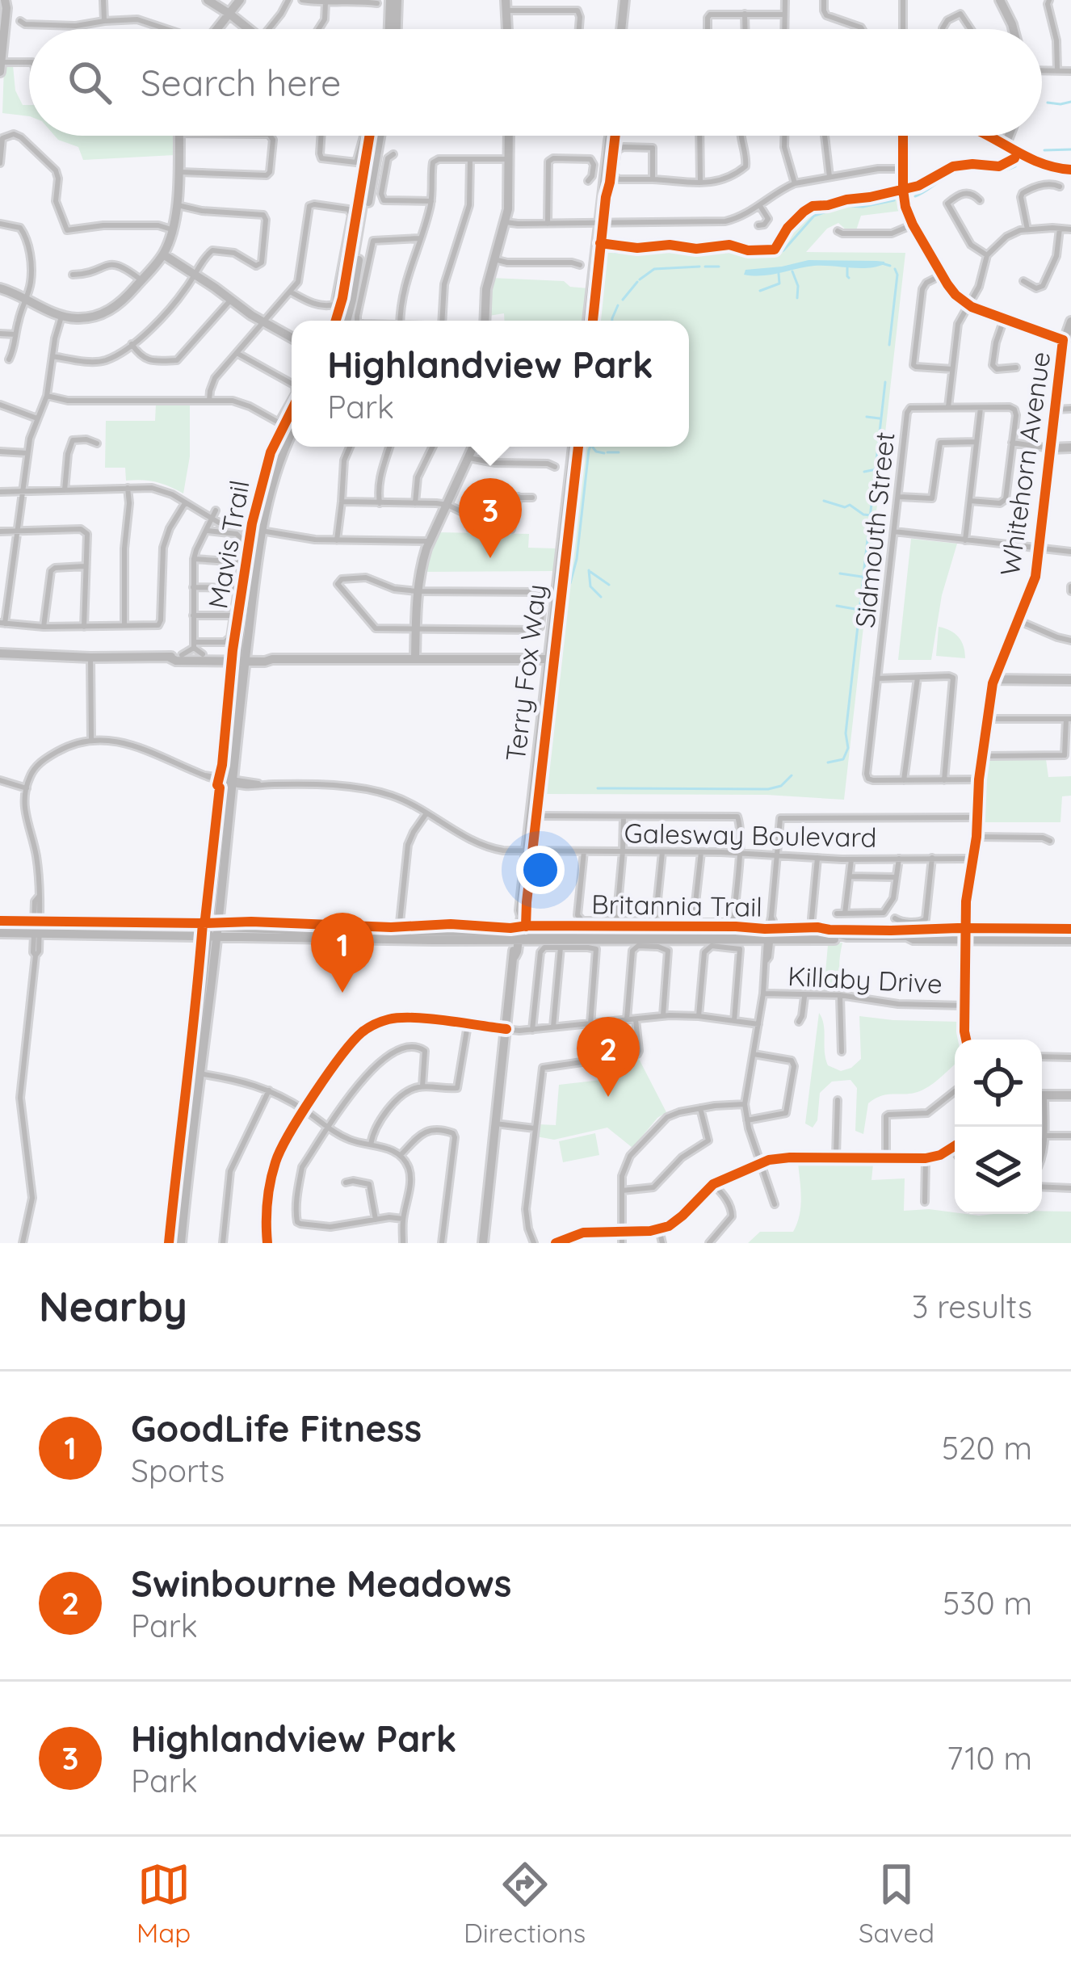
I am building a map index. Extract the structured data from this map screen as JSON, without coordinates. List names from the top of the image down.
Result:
{
  "streets": {
    "street": [
      "Whitehorn Avenue",
      "Sidmouth Street",
      "Terry Fox Way",
      "Galesway Boulevard",
      "Killaby Drive"
    ],
    "cycle path": ["Mavis Trail", "Britannia Trail"]
  },
  "crossings": [
    ["Whitehorn Avenue", "Sidmouth Street"],
    ["Whitehorn Avenue", "Galesway Boulevard"],
    ["Whitehorn Avenue", "Killaby Drive"],
    ["Terry Fox Way", "Galesway Boulevard"]
  ],
  "page": {
    "search": "Search here",
    "popup": ["Highlandview Park", "Park"],
    "pins": ["3", "1", "2"],
    "heading": ["Nearby", "3 results"],
    "list": [
      {
        "mark": "1",
        "name": "GoodLife Fitness",
        "note": "Sports",
        "value": "520 m"
      },
      {
        "mark": "2",
        "name": "Swinbourne Meadows",
        "note": "Park",
        "value": "530 m"
      },
      {
        "mark": "3",
        "name": "Highlandview Park",
        "note": "Park",
        "value": "710 m"
      }
    ],
    "nav": ["Map", "Directions", "Saved"]
  }
}
